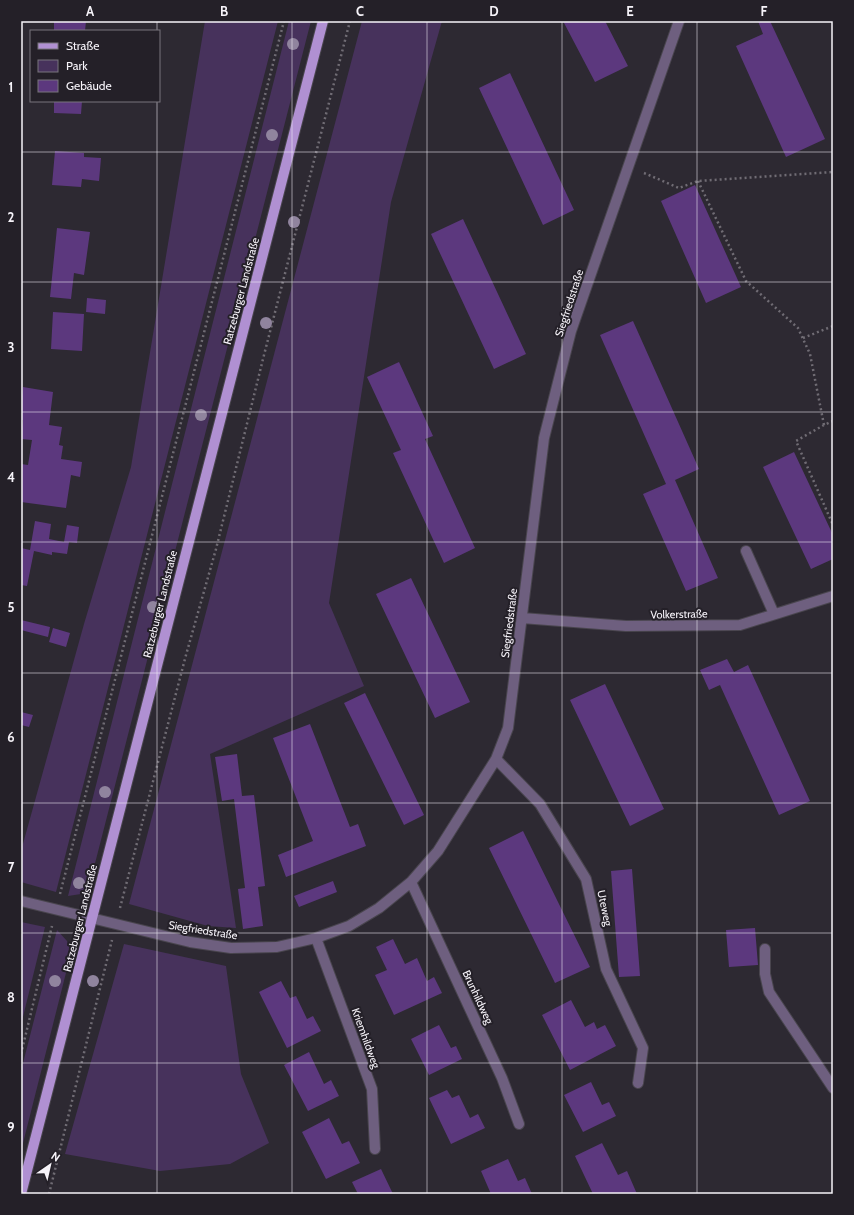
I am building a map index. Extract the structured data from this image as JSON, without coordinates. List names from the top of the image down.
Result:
{
  "streets": {
    "main road": ["Ratzeburger Landstraße"],
    "street": [
      "Siegfriedstraße",
      "Volkerstraße",
      "Uteweg",
      "Brunhildweg",
      "Kriemhildweg"
    ]
  },
  "crossings": [
    ["Ratzeburger Landstraße", "Siegfriedstraße"],
    ["Siegfriedstraße", "Volkerstraße"],
    ["Siegfriedstraße", "Uteweg"],
    ["Siegfriedstraße", "Brunhildweg"],
    ["Siegfriedstraße", "Kriemhildweg"]
  ],
  "legend": ["Straße", "Park", "Gebäude"],
  "north": "top right",
  "grid": {
    "columns": [
      "A",
      "B",
      "C",
      "D",
      "E",
      "F"
    ],
    "rows": [
      "1",
      "2",
      "3",
      "4",
      "5",
      "6",
      "7",
      "8",
      "9"
    ]
  }
}
